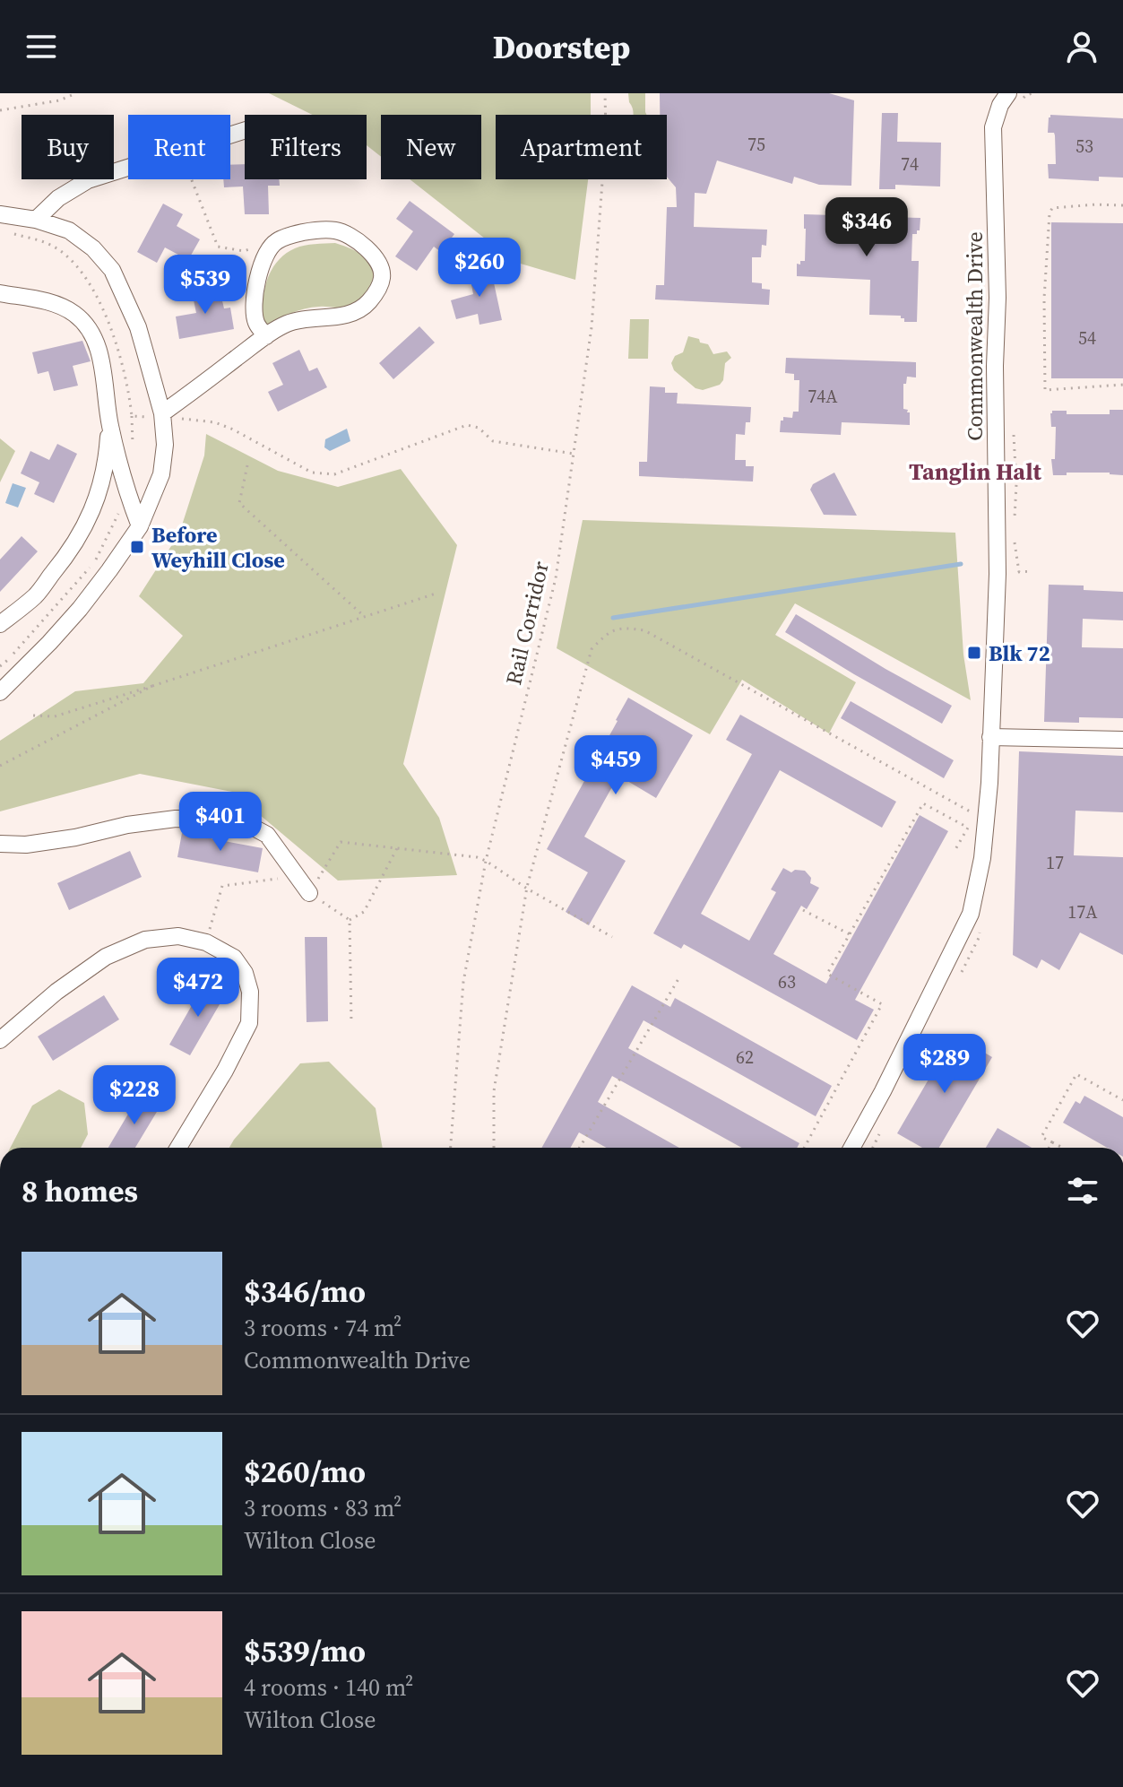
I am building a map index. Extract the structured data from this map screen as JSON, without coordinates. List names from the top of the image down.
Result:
{
  "streets": {
    "street": ["Commonwealth Drive"],
    "path": ["Rail Corridor"]
  },
  "districts": ["Tanglin Halt"],
  "places": {
    "transit": ["Before Weyhill Close", "Blk 72"]
  },
  "house_numbers": [
    "75",
    "53",
    "74",
    "54",
    "74A",
    "17",
    "17A",
    "63",
    "62"
  ],
  "page": {
    "header": "Doorstep",
    "chip": [
      "Buy",
      "Rent",
      "Filters",
      "New",
      "Apartment"
    ],
    "price": [
      "$346",
      "$260",
      "$539",
      "$459",
      "$401",
      "$472",
      "$289",
      "$228"
    ],
    "heading": "8 homes",
    "list": [
      {
        "name": "$346/mo",
        "note": "3 rooms · 74 m² · Commonwealth Drive"
      },
      {
        "name": "$260/mo",
        "note": "3 rooms · 83 m² · Wilton Close"
      },
      {
        "name": "$539/mo",
        "note": "4 rooms · 140 m² · Wilton Close"
      }
    ]
  }
}
